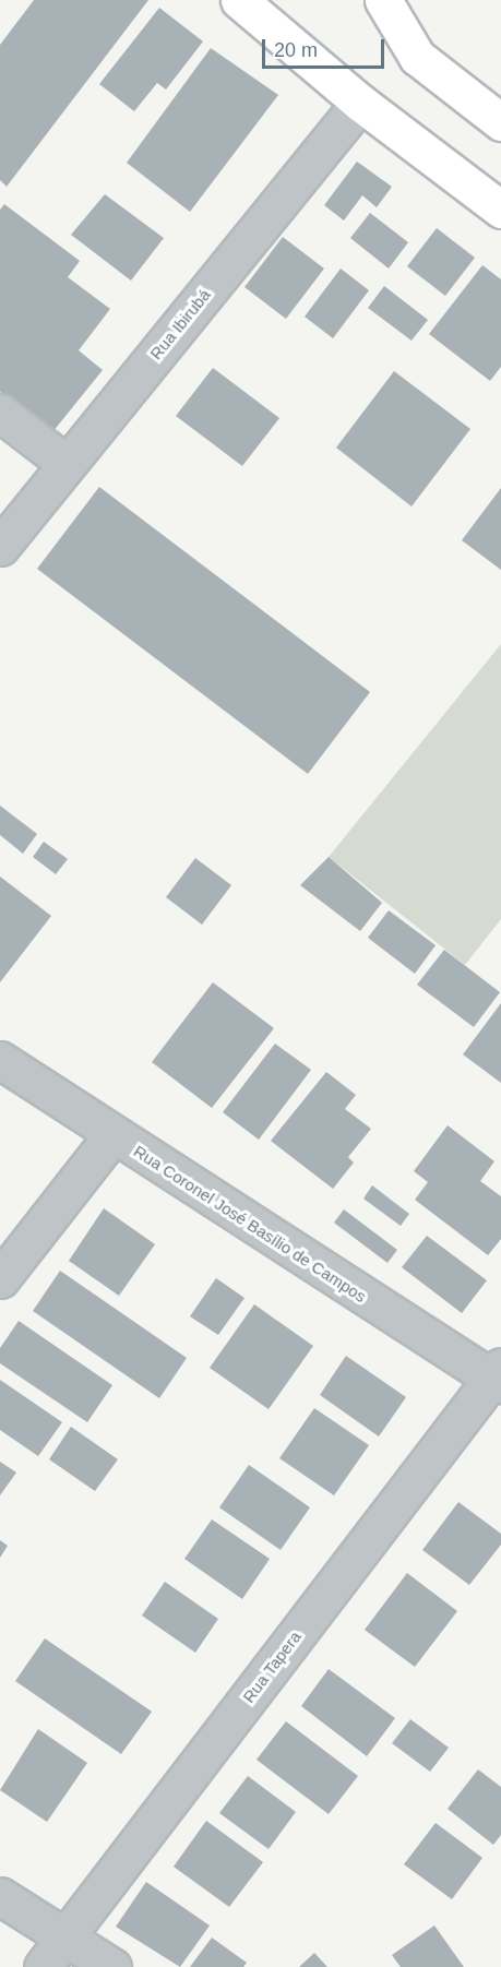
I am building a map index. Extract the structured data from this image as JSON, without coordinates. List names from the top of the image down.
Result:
{
  "streets": {
    "street": ["Rua Ibirubá", "Rua Coronel José Basílio de Campos", "Rua Tapera"]
  },
  "crossings": [
    ["Rua Coronel José Basílio de Campos", "Rua Tapera"]
  ],
  "scale_bar": "20 m"
}
